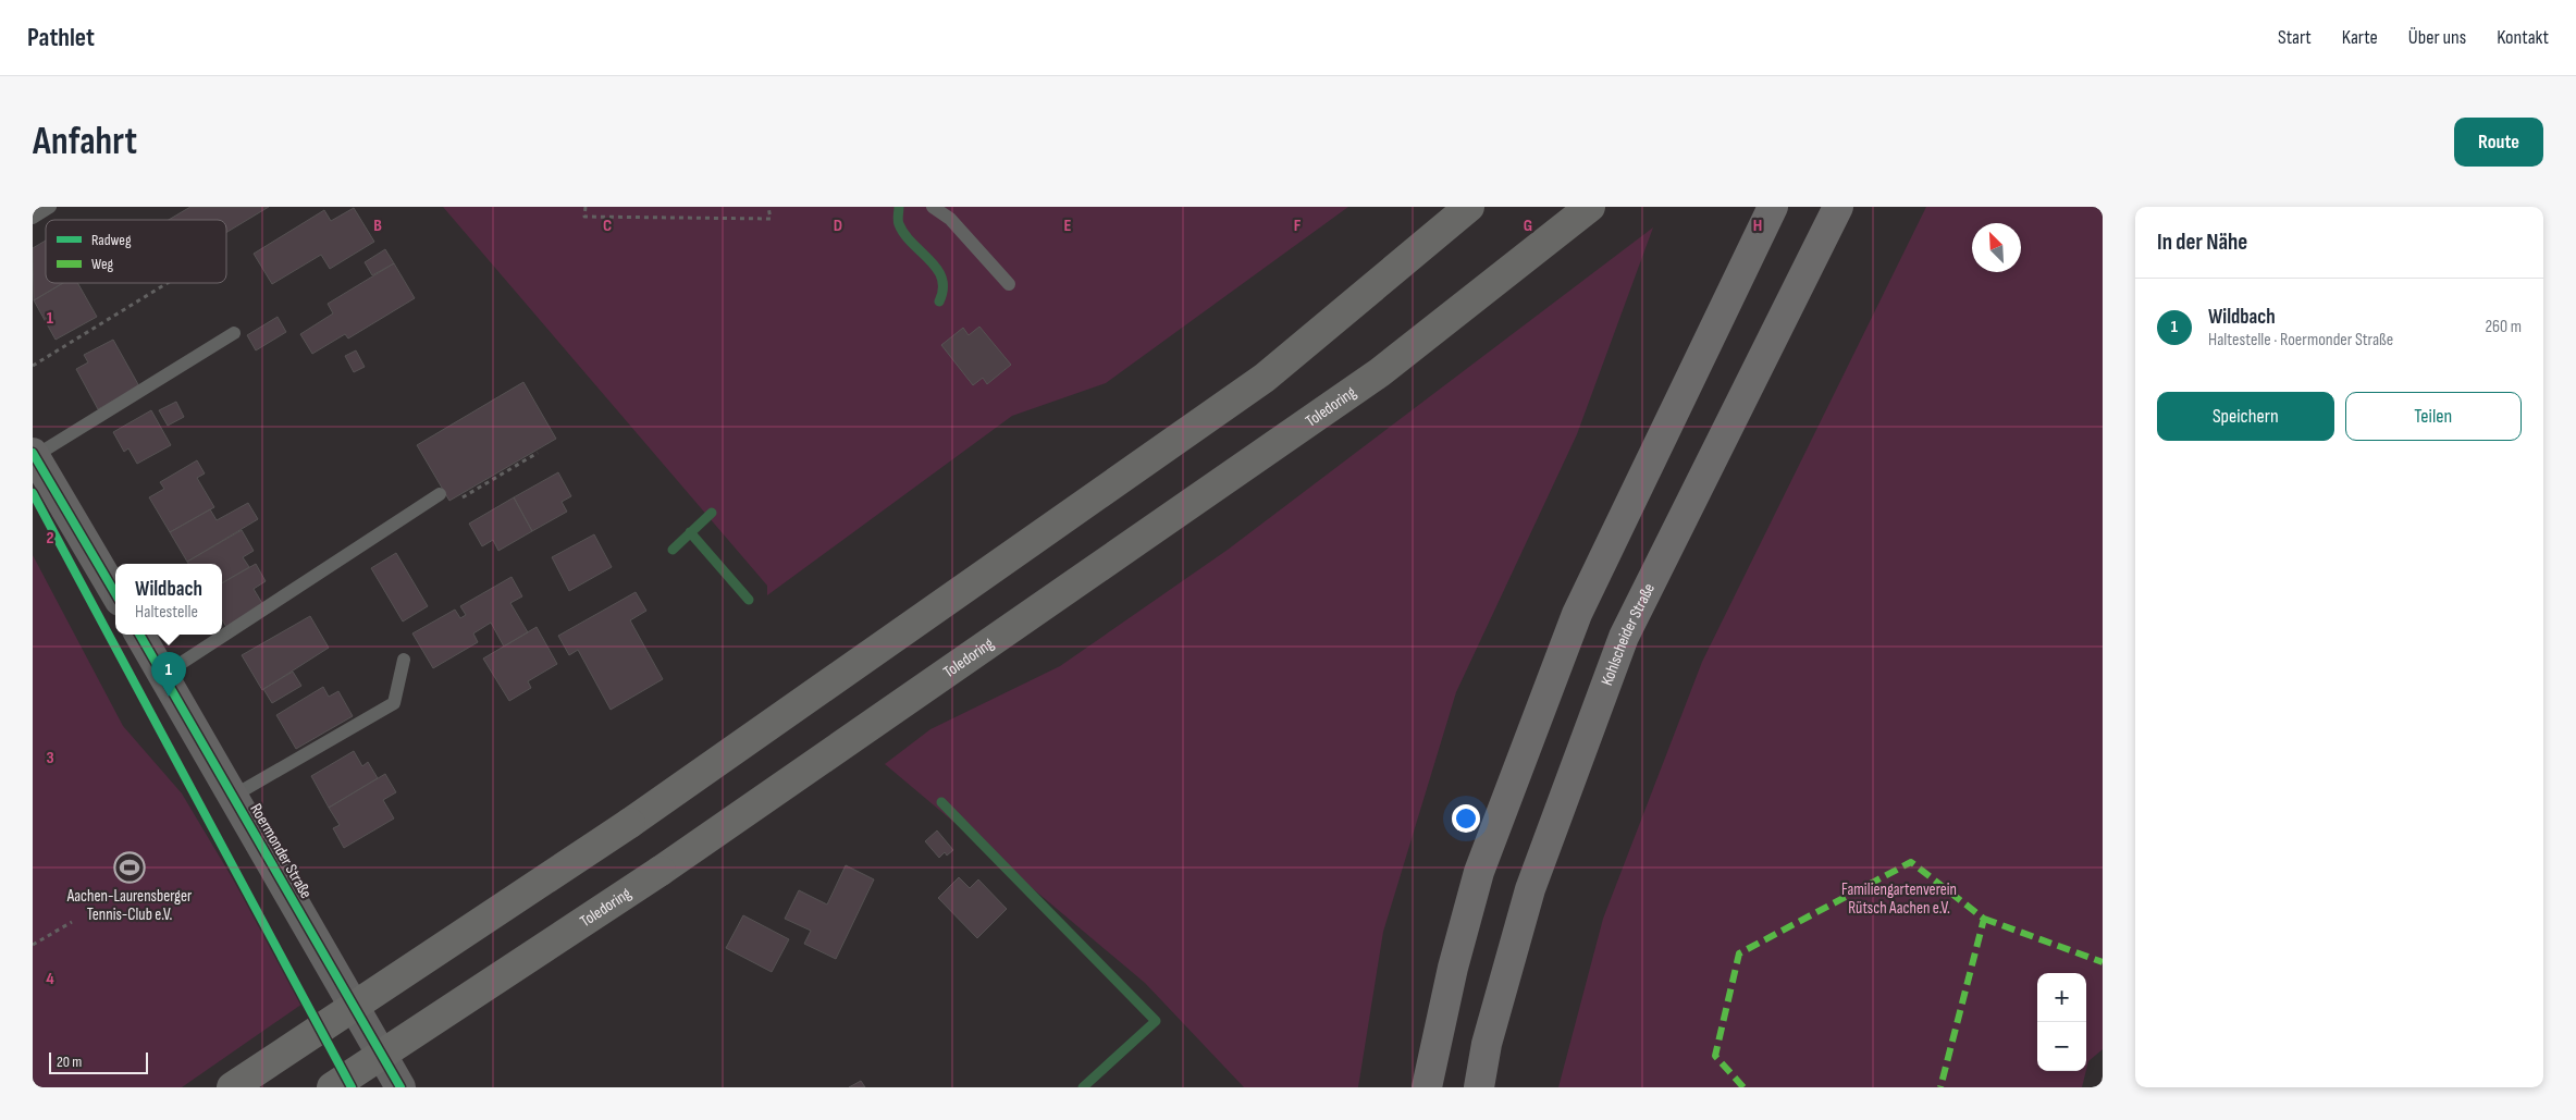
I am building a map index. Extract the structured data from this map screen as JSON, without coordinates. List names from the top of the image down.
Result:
{
  "streets": {
    "highway": ["Toledoring"],
    "main road": ["Kohlscheider Straße", "Roermonder Straße"]
  },
  "parks": ["Familiengartenverein Rütsch Aachen e.V."],
  "places": {
    "sports": ["Aachen-Laurensberger Tennis-Club e.V."]
  },
  "legend": ["Radweg", "Weg"],
  "scale_bar": "20 m",
  "north": "top left",
  "page": {
    "header": "Pathlet",
    "nav": [
      "Start",
      "Karte",
      "Über uns",
      "Kontakt"
    ],
    "buttons": [
      "Route",
      ["Speichern", "Teilen"]
    ],
    "title": "Anfahrt",
    "heading": "In der Nähe",
    "list": [
      {
        "mark": "1",
        "name": "Wildbach",
        "note": "Haltestelle · Roermonder Straße",
        "value": "260 m"
      }
    ],
    "popup": ["Wildbach", "Haltestelle"],
    "pins": "1",
    "map_buttons": ["+", "−"],
    "scale": "20 m"
  },
  "grid": {
    "columns": [
      "B",
      "C",
      "D",
      "E",
      "F",
      "G",
      "H"
    ],
    "rows": [
      "1",
      "2",
      "3",
      "4"
    ]
  }
}
